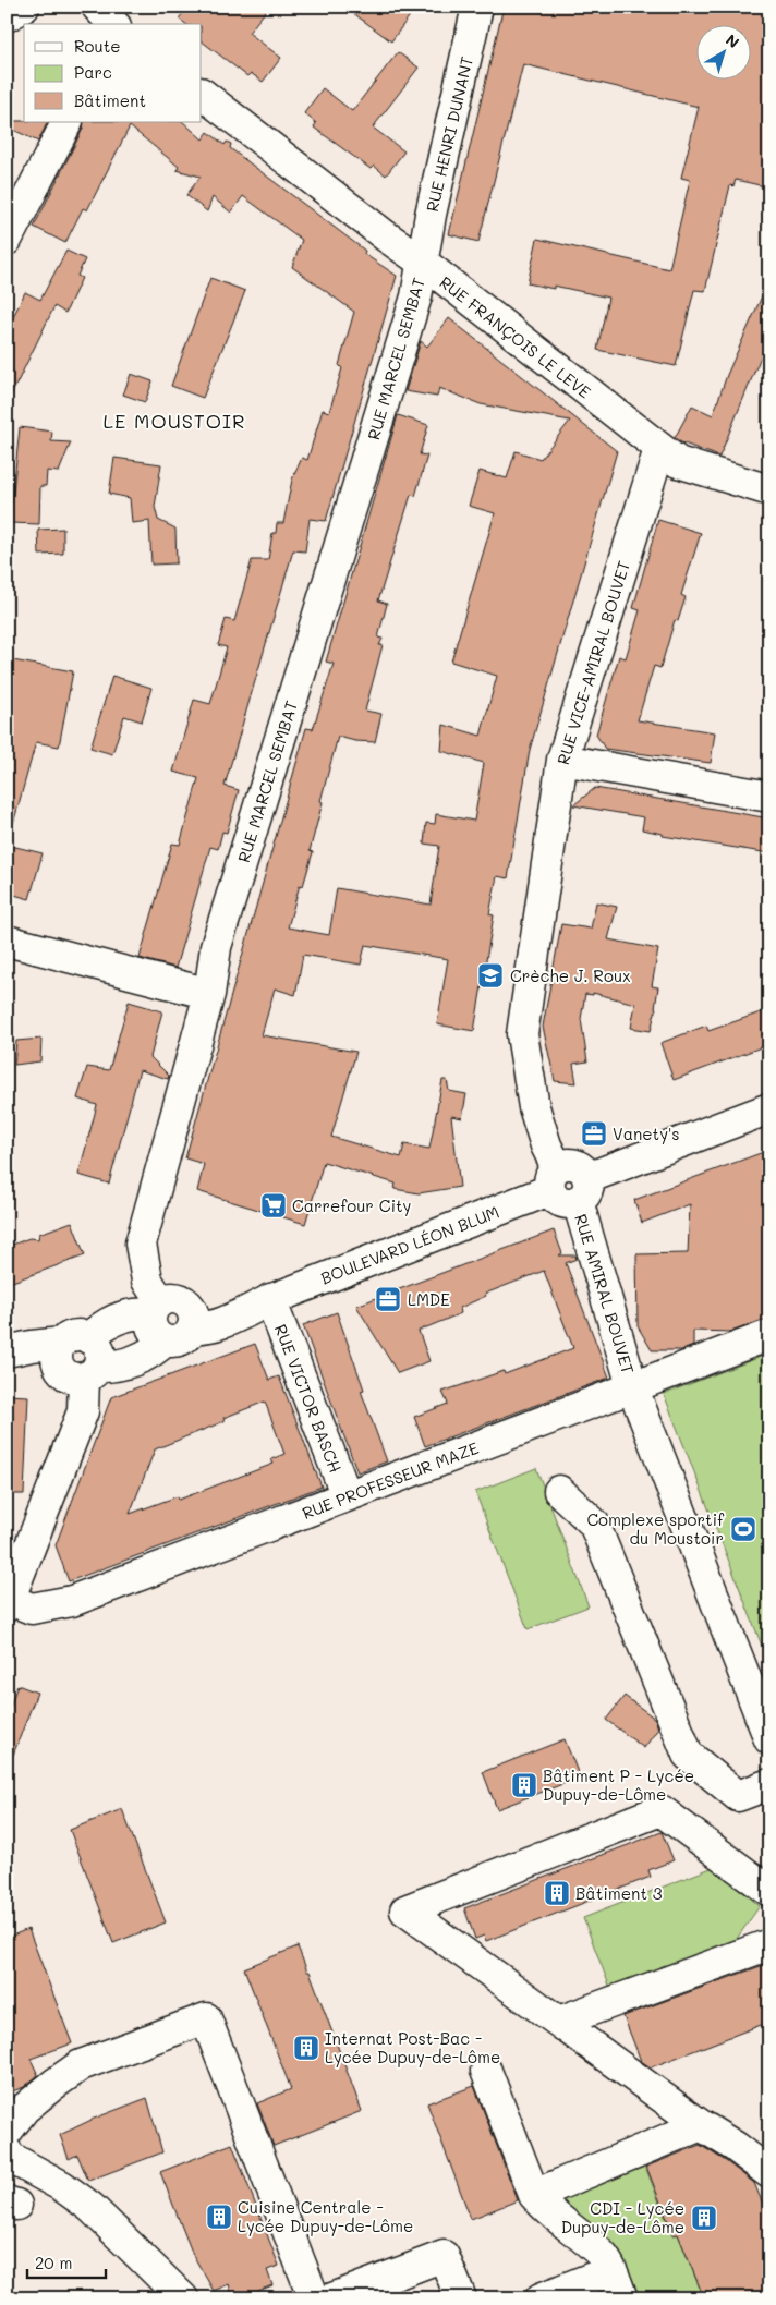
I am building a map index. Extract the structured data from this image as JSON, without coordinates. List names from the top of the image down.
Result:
{
  "streets": {
    "street": [
      "RUE HENRI DUNANT",
      "RUE FRANÇOIS LE LEVE",
      "RUE MARCEL SEMBAT",
      "RUE VICE-AMIRAL BOUVET",
      "BOULEVARD LÉON BLUM",
      "RUE AMIRAL BOUVET",
      "RUE VICTOR BASCH",
      "RUE PROFESSEUR MAZE"
    ]
  },
  "crossings": [
    ["RUE HENRI DUNANT", "RUE FRANÇOIS LE LEVE"],
    ["RUE HENRI DUNANT", "RUE MARCEL SEMBAT"],
    ["RUE FRANÇOIS LE LEVE", "RUE MARCEL SEMBAT"],
    ["RUE FRANÇOIS LE LEVE", "RUE VICE-AMIRAL BOUVET"],
    ["RUE MARCEL SEMBAT", "BOULEVARD LÉON BLUM"],
    ["RUE VICE-AMIRAL BOUVET", "BOULEVARD LÉON BLUM"],
    ["BOULEVARD LÉON BLUM", "RUE VICTOR BASCH"],
    ["RUE AMIRAL BOUVET", "RUE PROFESSEUR MAZE"],
    ["RUE VICTOR BASCH", "RUE PROFESSEUR MAZE"]
  ],
  "districts": ["LE MOUSTOIR"],
  "places": {
    "school or university": ["Crèche J. Roux"],
    "office": ["Vanety's", "LMDE"],
    "supermarket": ["Carrefour City"],
    "sports": ["Complexe sportif du Moustoir"],
    "building": [
      "Bâtiment P - Lycée Dupuy-de-Lôme",
      "Bâtiment 3",
      "Internat Post-Bac - Lycée Dupuy-de-Lôme",
      "Cuisine Centrale - Lycée Dupuy-de-Lôme",
      "CDI - Lycée Dupuy-de-Lôme"
    ]
  },
  "legend": ["Route", "Parc", "Bâtiment"],
  "scale_bar": "20 m",
  "north": "top right"
}
